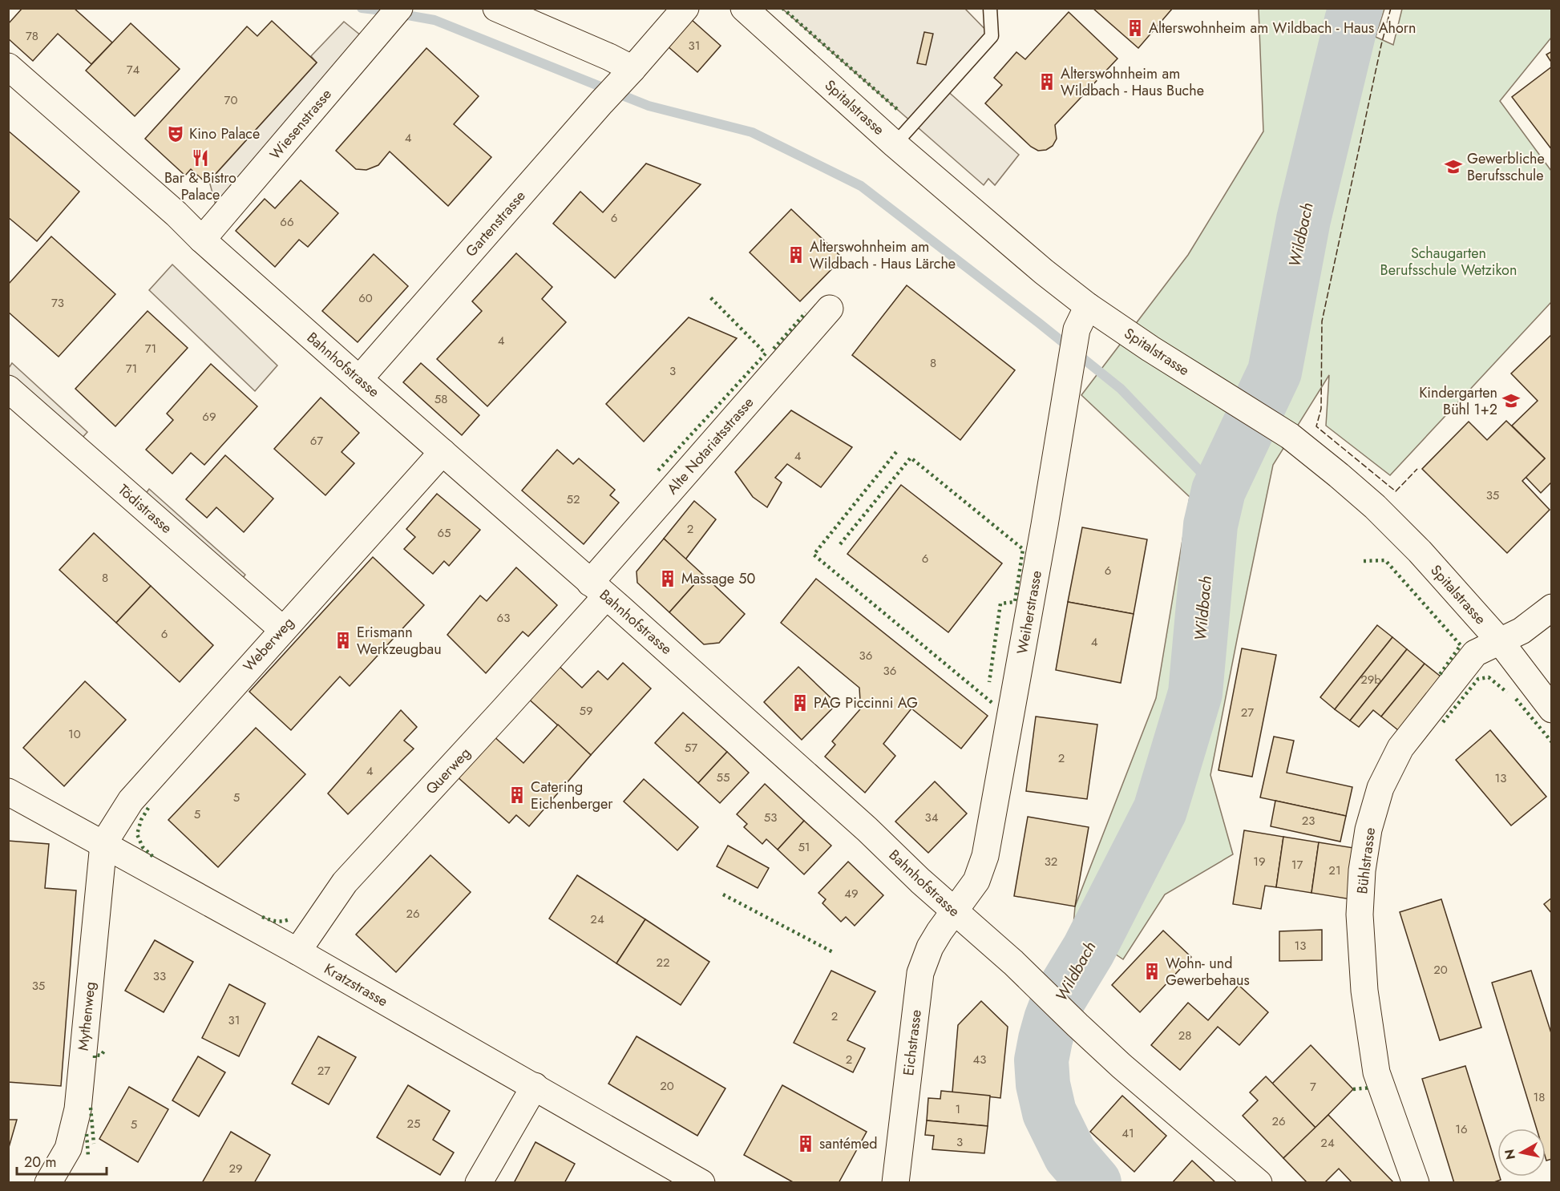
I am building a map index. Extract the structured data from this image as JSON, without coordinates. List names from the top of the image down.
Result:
{
  "streets": {
    "street": [
      "Spitalstrasse",
      "Wiesenstrasse",
      "Gartenstrasse",
      "Bahnhofstrasse",
      "Alte Notariatsstrasse",
      "Tödistrasse",
      "Weiherstrasse",
      "Weberweg",
      "Querweg",
      "Bühlstrasse",
      "Kratzstrasse",
      "Mythenweg",
      "Eichstrasse"
    ]
  },
  "crossings": [
    ["Spitalstrasse", "Weiherstrasse"],
    ["Spitalstrasse", "Bühlstrasse"],
    ["Wiesenstrasse", "Bahnhofstrasse"],
    ["Gartenstrasse", "Bahnhofstrasse"],
    ["Bahnhofstrasse", "Alte Notariatsstrasse"],
    ["Bahnhofstrasse", "Weiherstrasse"],
    ["Bahnhofstrasse", "Weberweg"],
    ["Bahnhofstrasse", "Querweg"],
    ["Bahnhofstrasse", "Eichstrasse"],
    ["Alte Notariatsstrasse", "Querweg"],
    ["Tödistrasse", "Weberweg"],
    ["Weiherstrasse", "Eichstrasse"],
    ["Weberweg", "Kratzstrasse"],
    ["Weberweg", "Mythenweg"],
    ["Querweg", "Kratzstrasse"],
    ["Kratzstrasse", "Mythenweg"]
  ],
  "water": ["Wildbach"],
  "parks": ["Schaugarten Berufsschule Wetzikon"],
  "places": {
    "building": [
      "Alterswohnheim am Wildbach - Haus Ahorn",
      "Alterswohnheim am Wildbach - Haus Buche",
      "Alterswohnheim am Wildbach - Haus Lärche",
      "Massage 50",
      "Erismann Werkzeugbau",
      "PAG Piccinni AG",
      "Catering Eichenberger",
      "Wohn- und Gewerbehaus",
      "santémed"
    ],
    "theatre": ["Kino Palace"],
    "restaurant": ["Bar & Bistro Palace"],
    "school or university": ["Gewerbliche Berufsschule", "Kindergarten Bühl 1+2"]
  },
  "house_numbers": [
    "78",
    "31",
    "74",
    "70",
    "4",
    "6",
    "66",
    "60",
    "73",
    "4",
    "71",
    "8",
    "71",
    "3",
    "58",
    "69",
    "67",
    "4",
    "35",
    "52",
    "2",
    "65",
    "6",
    "6",
    "8",
    "63",
    "6",
    "4",
    "36",
    "36",
    "29b",
    "59",
    "27",
    "10",
    "57",
    "2",
    "4",
    "55",
    "13",
    "5",
    "5",
    "53",
    "34",
    "23",
    "51",
    "32",
    "19",
    "17",
    "21",
    "49",
    "26",
    "24",
    "13",
    "22",
    "20",
    "33",
    "35",
    "2",
    "31",
    "28",
    "2",
    "43",
    "27",
    "20",
    "7",
    "18",
    "1",
    "26",
    "25",
    "5",
    "16",
    "41",
    "3",
    "24",
    "29"
  ],
  "scale_bar": "20 m",
  "north": "left"
}
